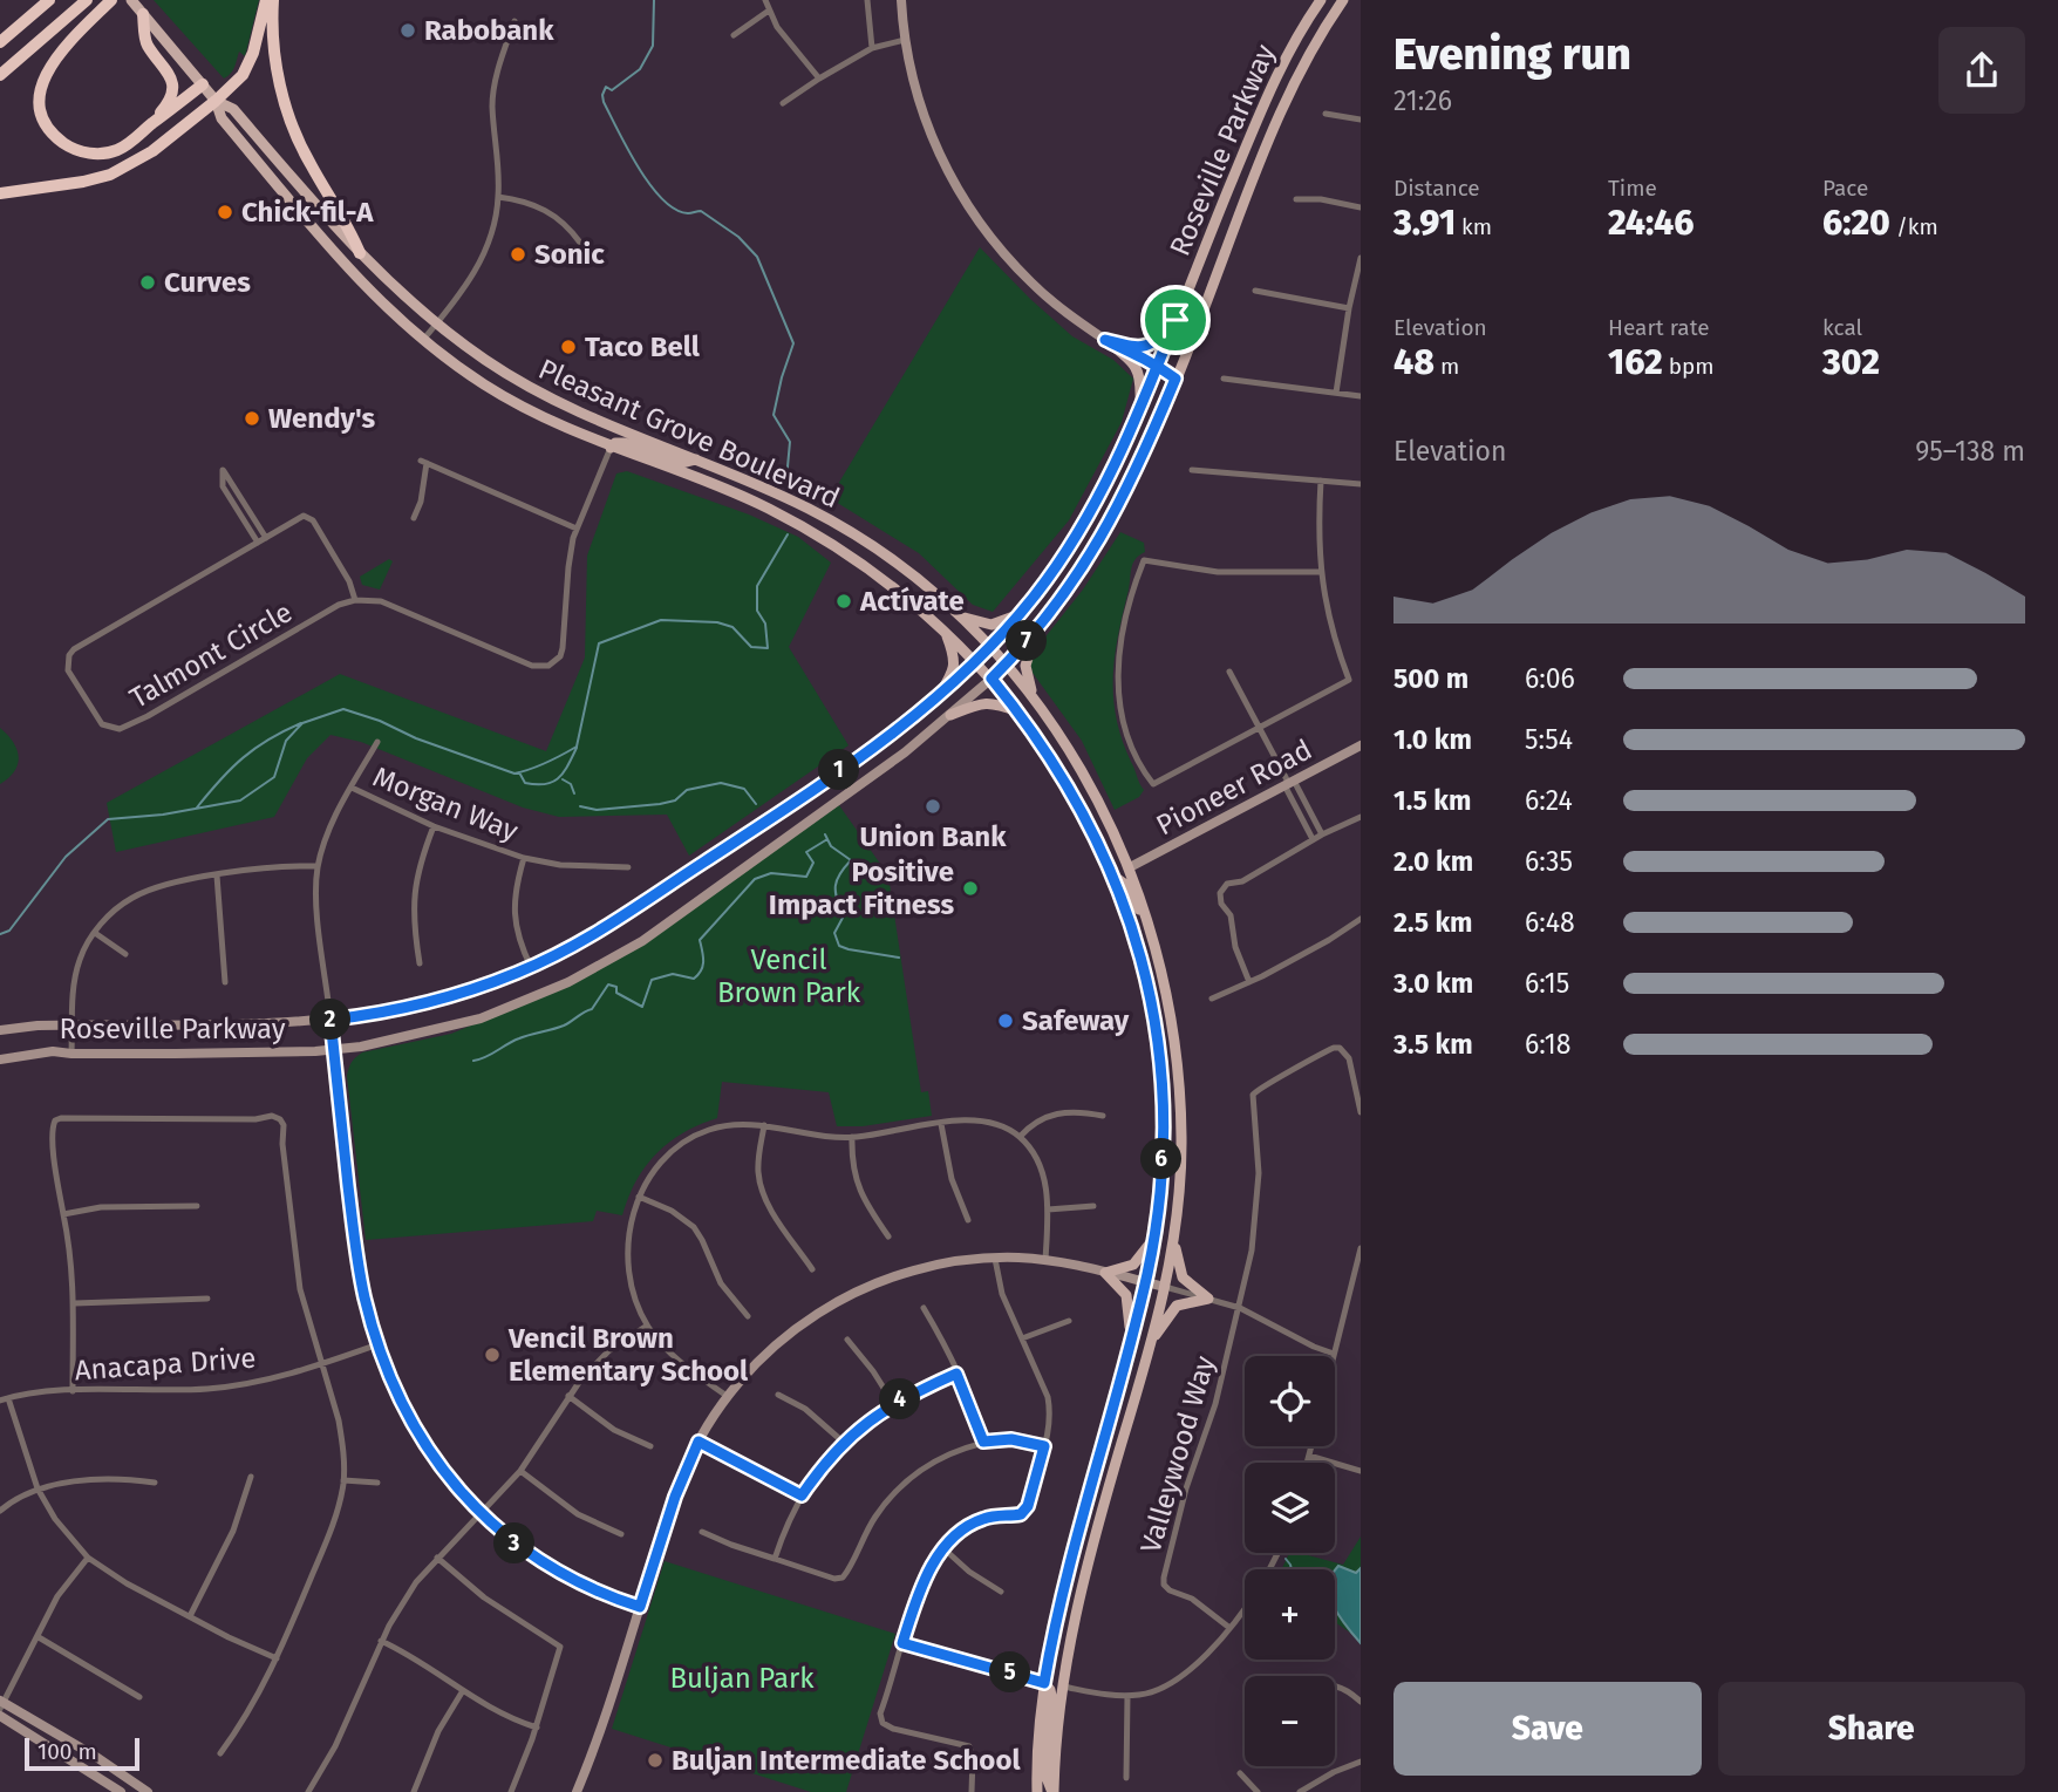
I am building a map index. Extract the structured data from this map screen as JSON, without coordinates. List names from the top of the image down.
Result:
{
  "streets": {
    "main road": ["Roseville Parkway", "Pleasant Grove Boulevard", "Pioneer Road"],
    "street": [
      "Talmont Circle",
      "Morgan Way",
      "Anacapa Drive",
      "Valleywood Way"
    ]
  },
  "crossings": [
    ["Roseville Parkway", "Pleasant Grove Boulevard"],
    ["Pleasant Grove Boulevard", "Pioneer Road"]
  ],
  "parks": ["Vencil Brown Park", "Buljan Park"],
  "places": [
    "Rabobank",
    "Chick-fil-A",
    "Sonic",
    "Curves",
    "Taco Bell",
    "Wendy's",
    "Actívate",
    "Union Bank",
    "Positive Impact Fitness",
    "Safeway",
    "Vencil Brown Elementary School",
    "Buljan Intermediate School"
  ],
  "scale_bar": "100 m",
  "page": {
    "heading": ["Evening run", "21:26"],
    "stats": [
      ["Distance", "3.91 km"],
      ["Time", "24:46"],
      ["Pace", "6:20 /km"],
      ["Elevation", "48 m"],
      ["Heart rate", "162 bpm"],
      ["kcal", "302"]
    ],
    "chart": ["Elevation", "95–138 m"],
    "pins": [
      "7",
      "1",
      "2",
      "6",
      "4",
      "3",
      "5"
    ],
    "list": [
      {
        "name": "500 m",
        "note": "6:06"
      },
      {
        "name": "1.0 km",
        "note": "5:54"
      },
      {
        "name": "1.5 km",
        "note": "6:24"
      },
      {
        "name": "2.0 km",
        "note": "6:35"
      },
      {
        "name": "2.5 km",
        "note": "6:48"
      },
      {
        "name": "3.0 km",
        "note": "6:15"
      },
      {
        "name": "3.5 km",
        "note": "6:18"
      }
    ],
    "map_buttons": ["+", "−"],
    "buttons": ["Save", "Share"],
    "scale": "100 m"
  }
}
